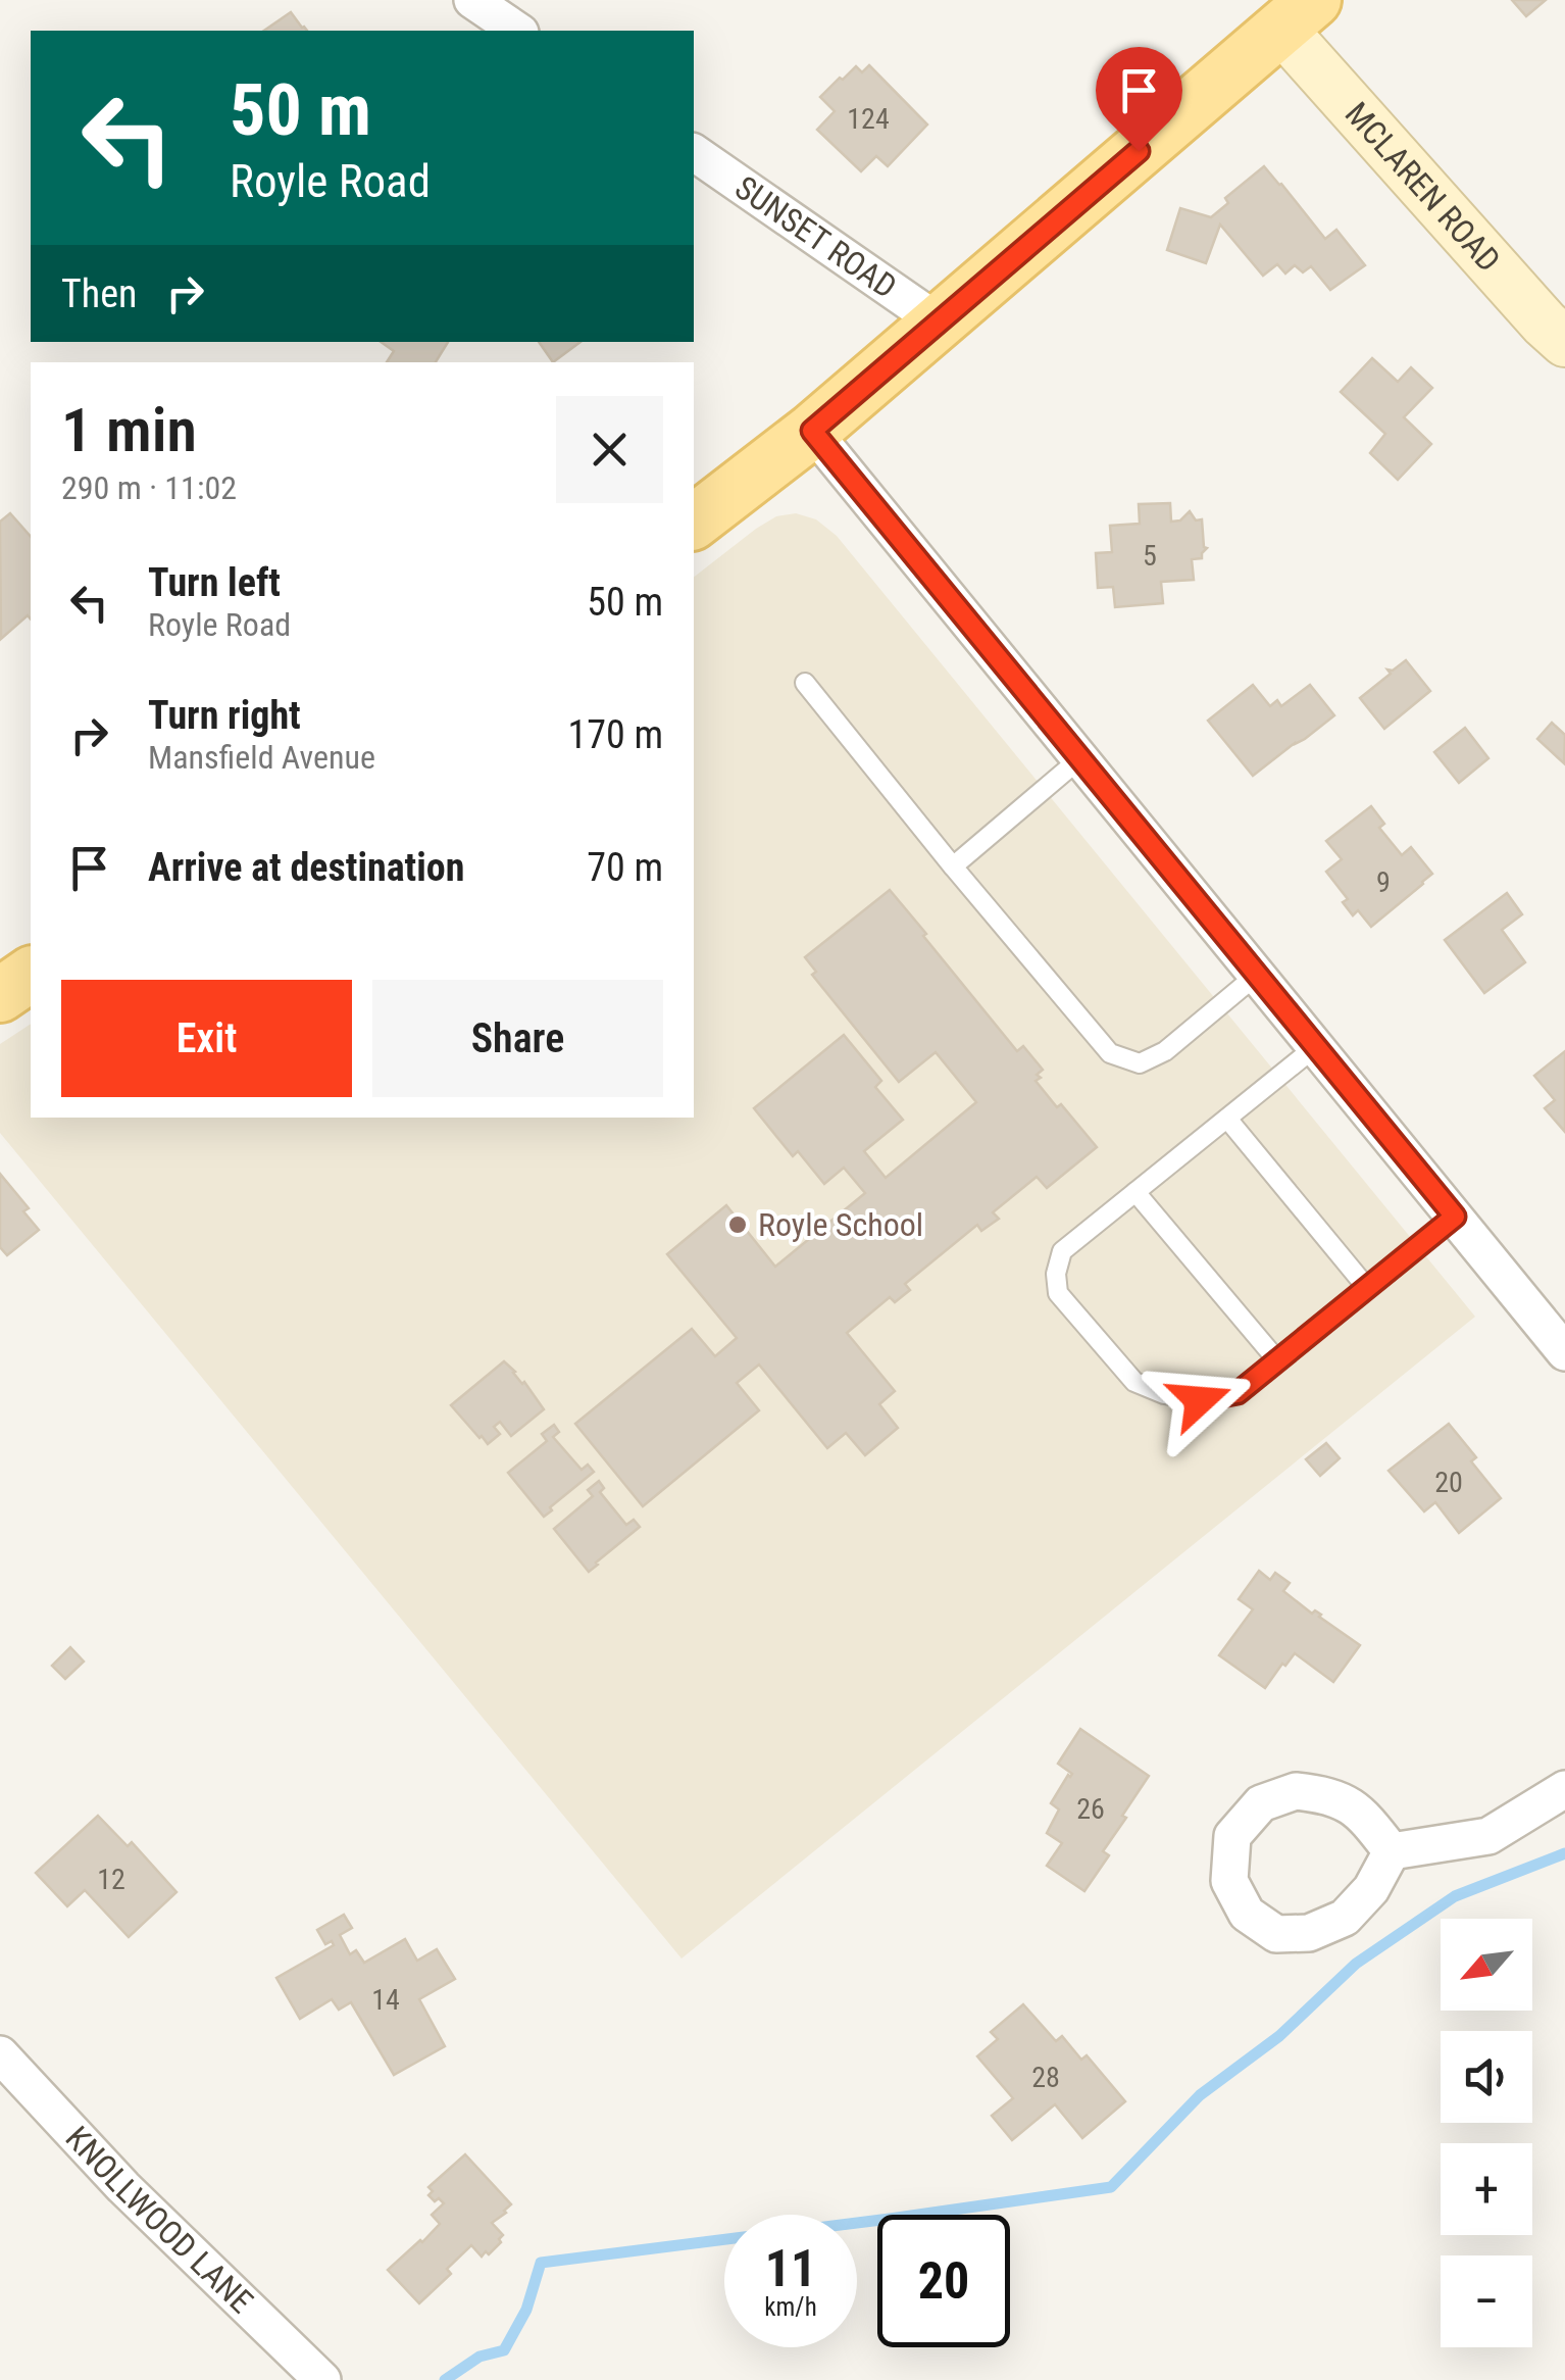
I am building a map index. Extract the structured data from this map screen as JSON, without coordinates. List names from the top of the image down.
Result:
{
  "streets": {
    "street": ["MCLAREN ROAD", "SUNSET ROAD", "KNOLLWOOD LANE"]
  },
  "places": ["Royle School"],
  "house_numbers": [
    "124",
    "5",
    "9",
    "20",
    "26",
    "12",
    "14",
    "28"
  ],
  "north": "bottom left",
  "page": {
    "turn": ["50 m", "Royle Road"],
    "then": "Then",
    "heading": ["1 min", "290 m · 11:02"],
    "list": [
      {
        "name": "Turn left",
        "note": "Royle Road",
        "value": "50 m"
      },
      {
        "name": "Turn right",
        "note": "Mansfield Avenue",
        "value": "170 m"
      },
      {
        "name": "Arrive at destination",
        "value": "70 m"
      }
    ],
    "buttons": ["Exit", "Share"],
    "map_buttons": ["+", "−"],
    "speed": "11 km/h",
    "limit": "20"
  }
}
